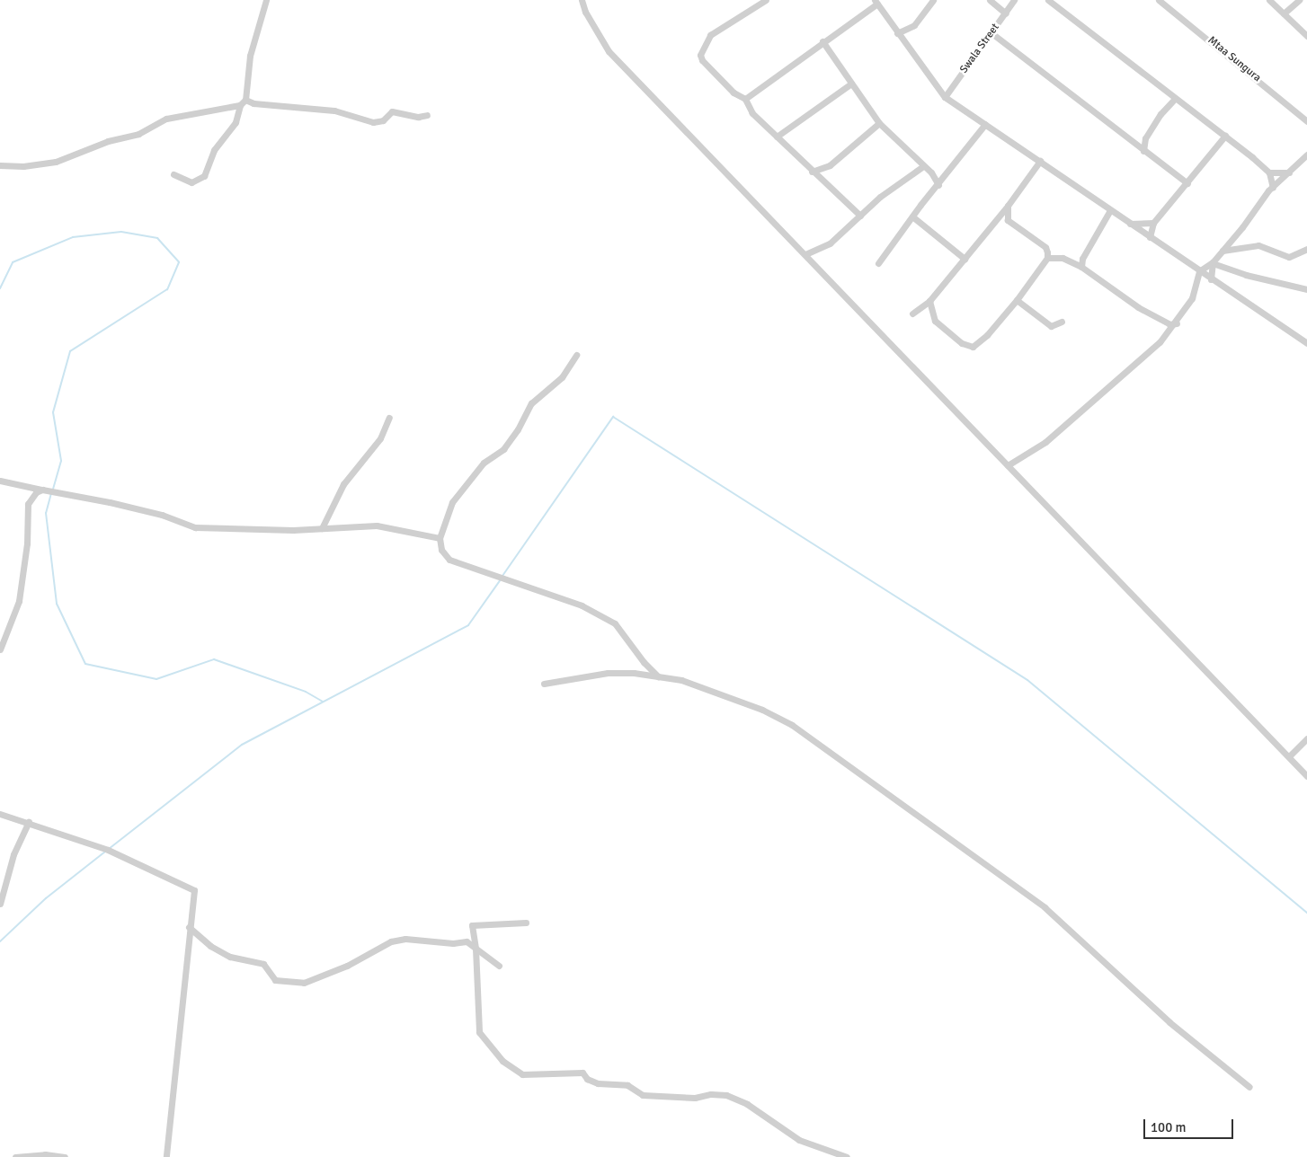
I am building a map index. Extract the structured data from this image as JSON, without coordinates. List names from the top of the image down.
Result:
{
  "streets": {
    "street": ["Swala Street", "Mtaa Sungura"]
  },
  "scale_bar": "100 m"
}
